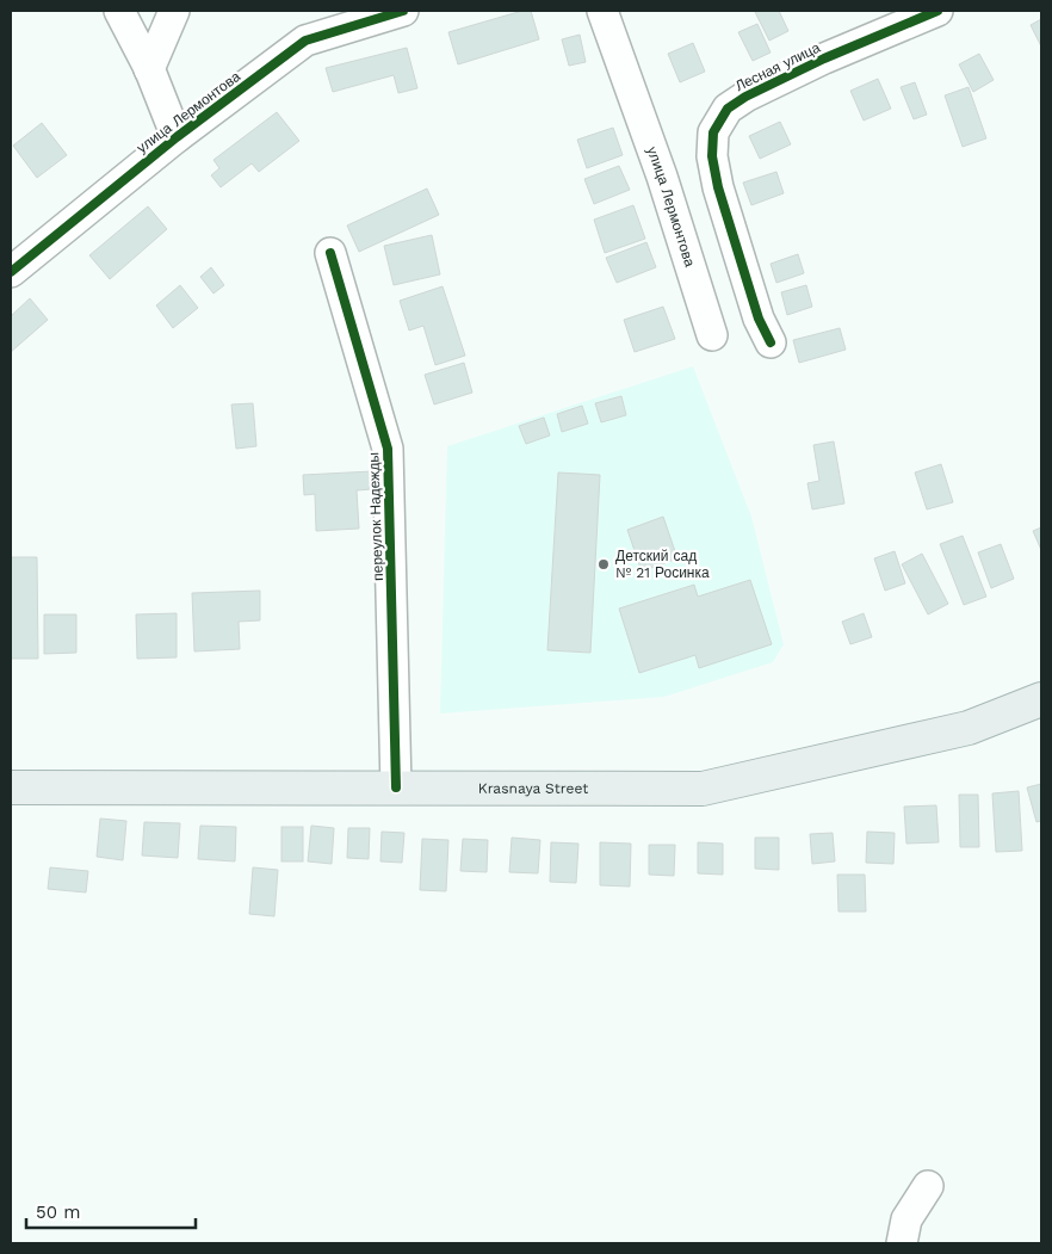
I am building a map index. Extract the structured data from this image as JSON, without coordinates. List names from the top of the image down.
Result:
{
  "streets": {
    "main road": ["Krasnaya Street"],
    "street": ["Лесная улица", "улица Лермонтова", "переулок Надежды"]
  },
  "crossings": [
    ["переулок Надежды", "Krasnaya Street"]
  ],
  "places": ["Детский сад № 21 Росинка"],
  "scale_bar": "50 m"
}
